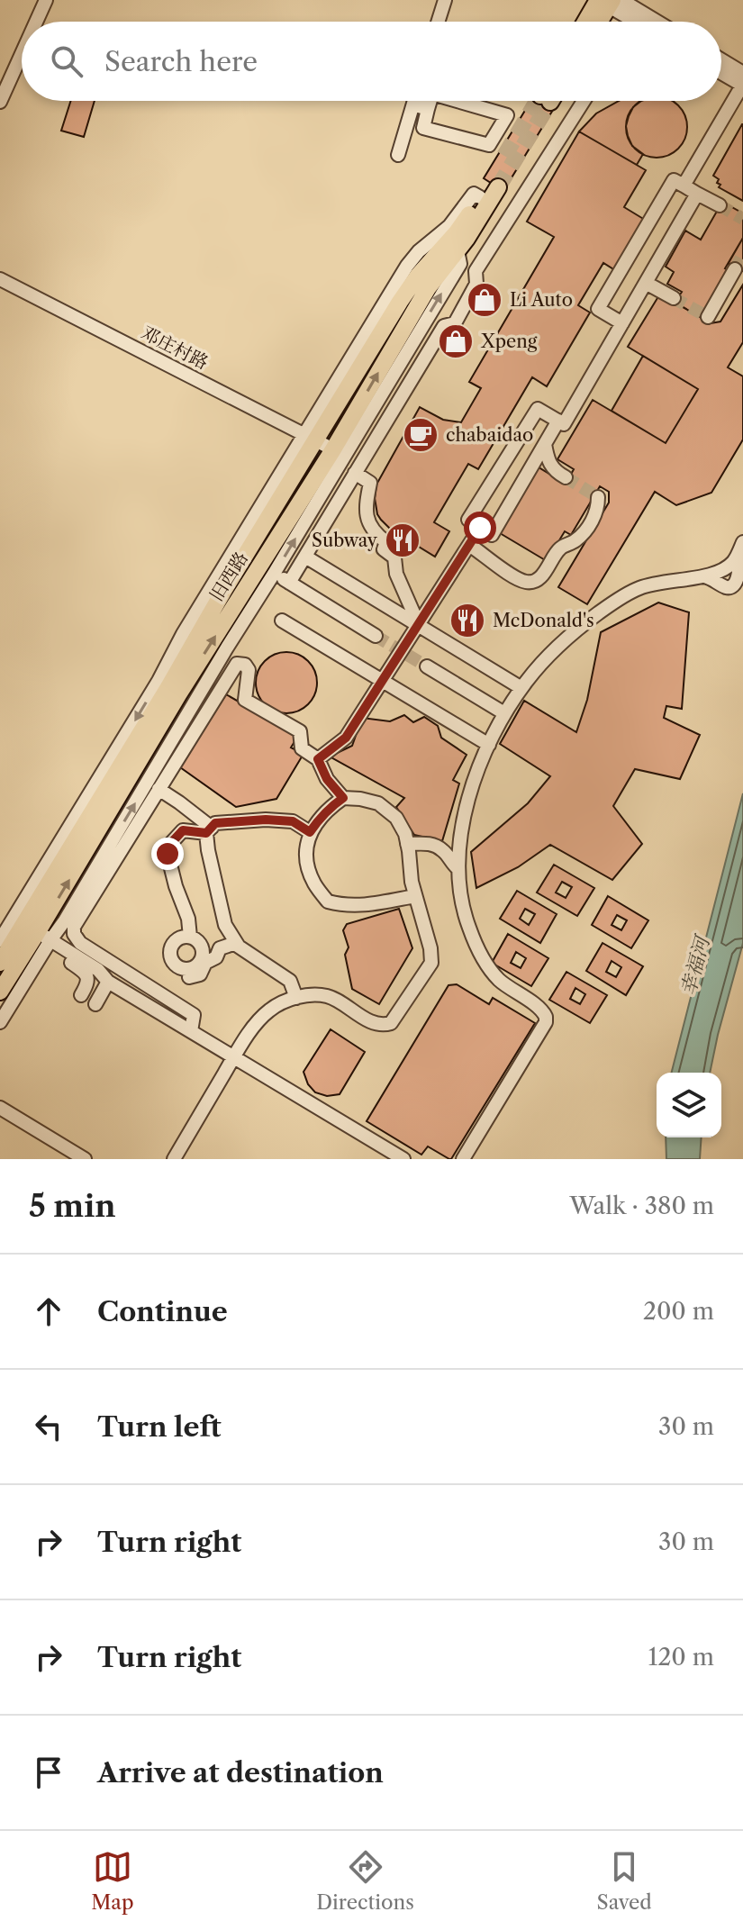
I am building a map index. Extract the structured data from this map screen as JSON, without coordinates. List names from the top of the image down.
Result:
{
  "streets": {
    "main road": ["旧西路"],
    "street": ["邓庄村路"]
  },
  "crossings": [
    ["邓庄村路", "旧西路"]
  ],
  "water": ["幸福河"],
  "places": {
    "shop": ["Li Auto", "Xpeng"],
    "cafe": ["chabaidao"],
    "restaurant": ["Subway", "McDonald's"]
  },
  "page": {
    "search": "Search here",
    "heading": ["5 min", "Walk · 380 m"],
    "list": [
      ["Continue", "200 m"],
      ["Turn left", "30 m"],
      ["Turn right", "30 m"],
      ["Turn right", "120 m"],
      "Arrive at destination"
    ],
    "nav": ["Map", "Directions", "Saved"]
  }
}
